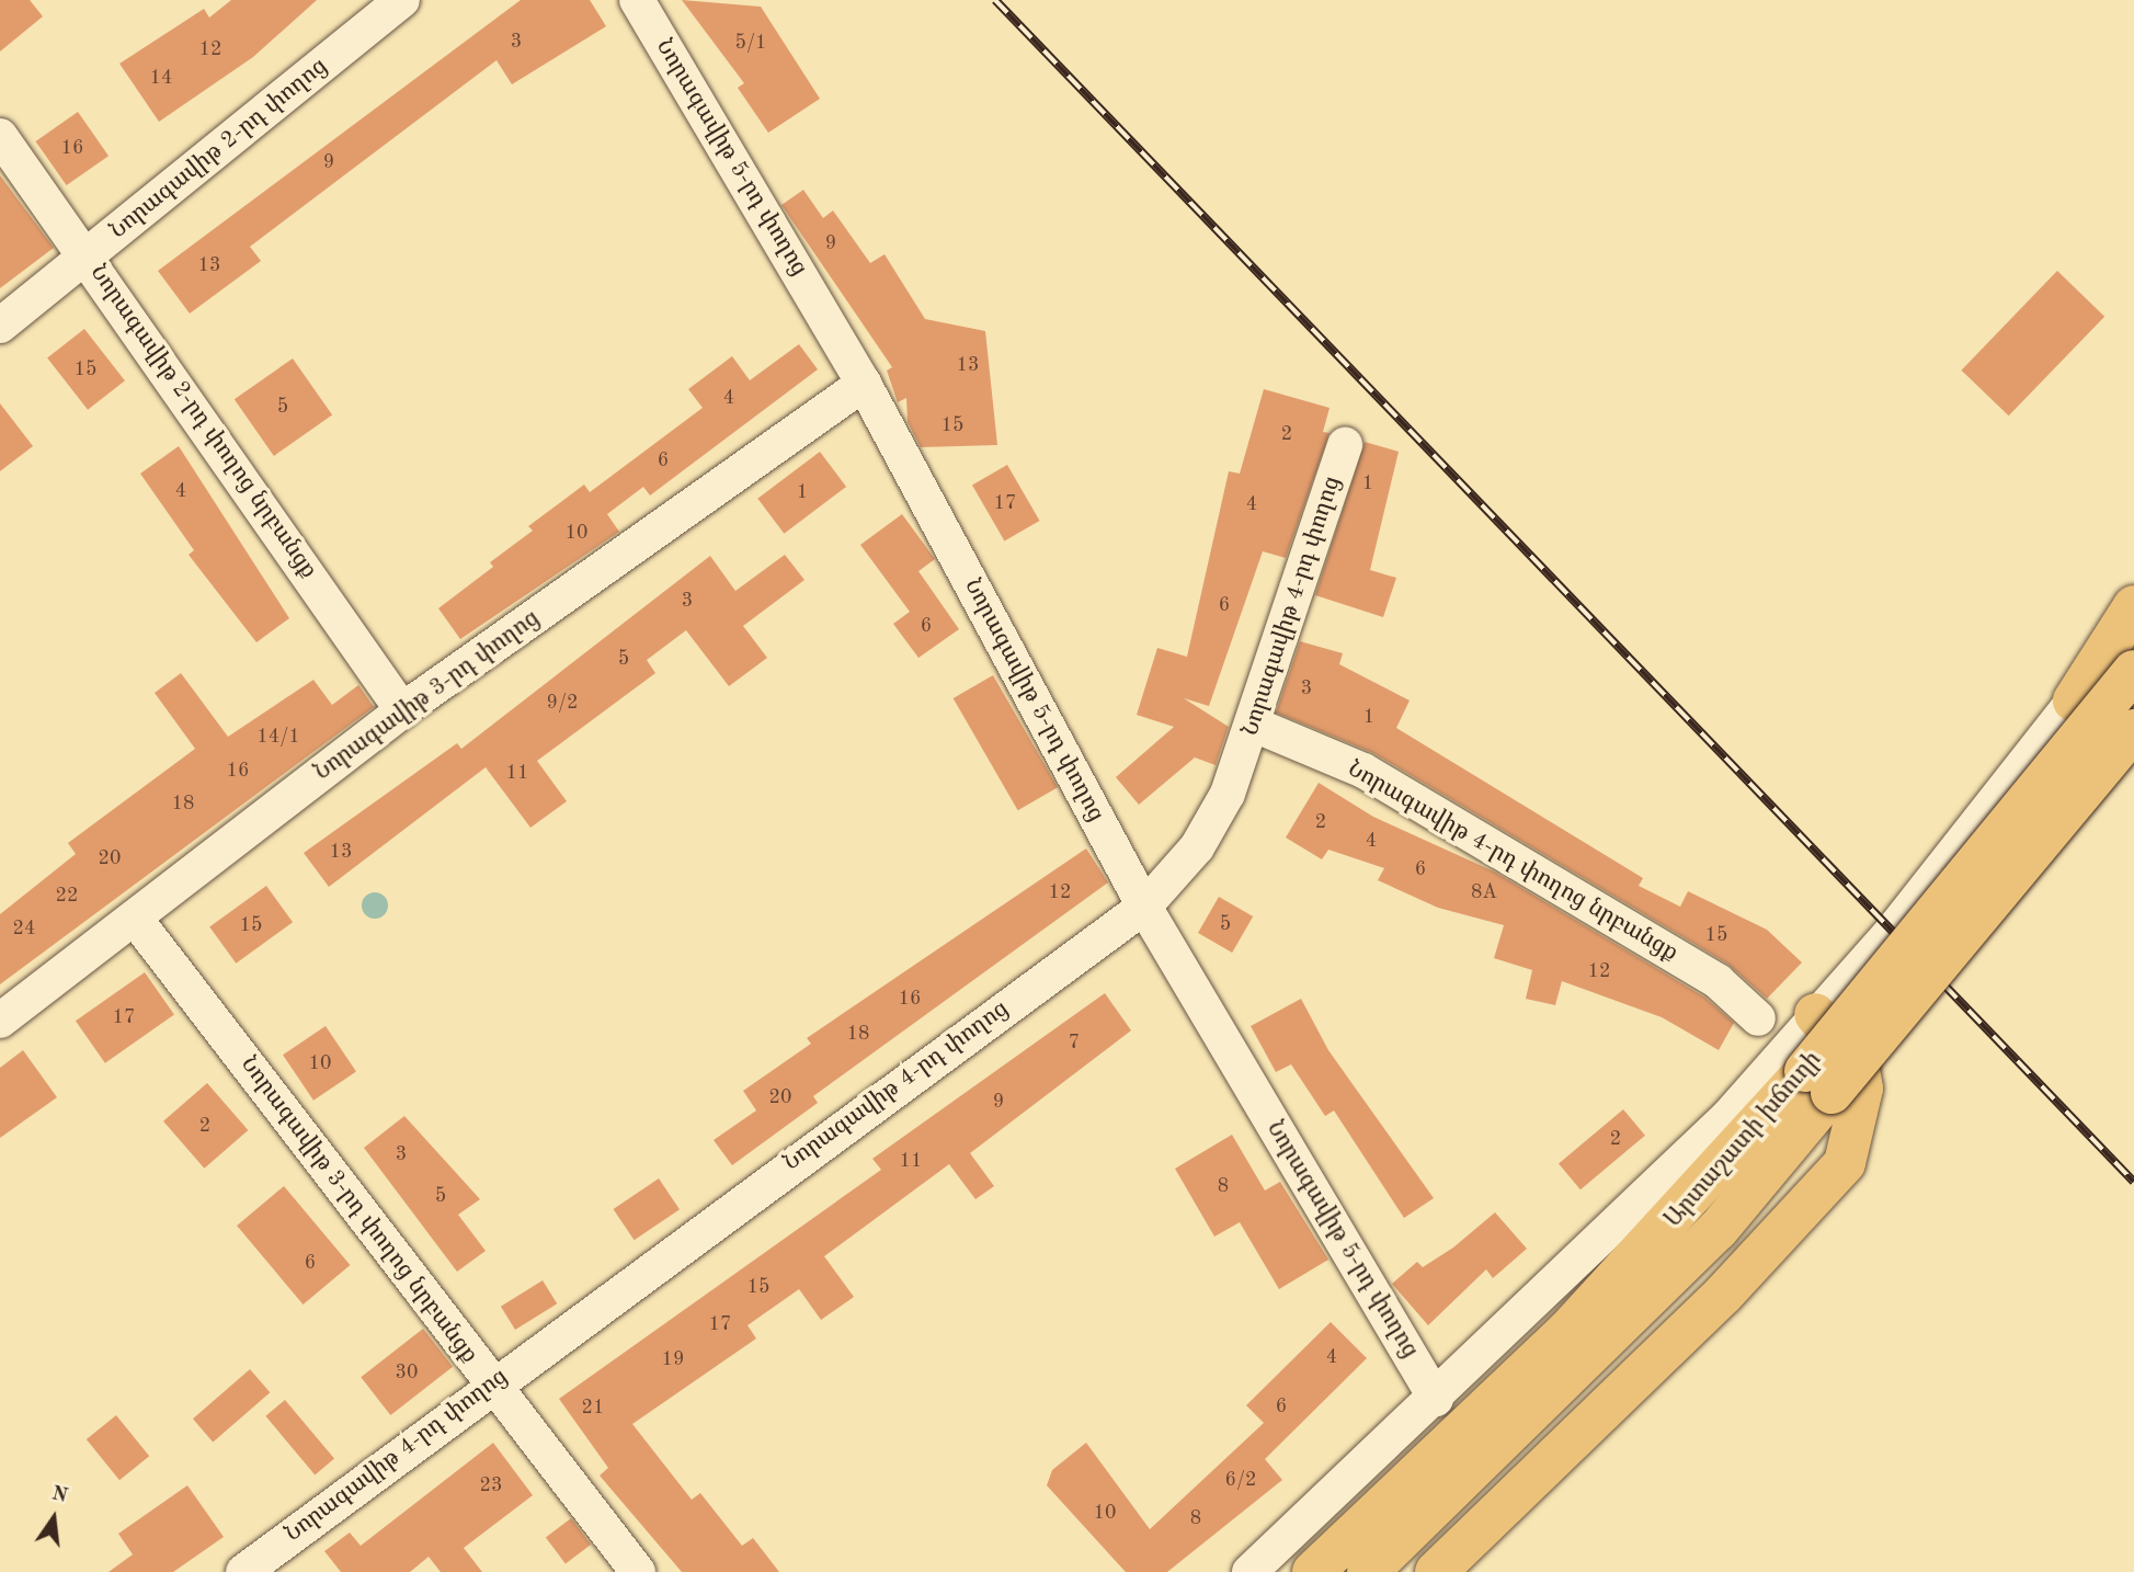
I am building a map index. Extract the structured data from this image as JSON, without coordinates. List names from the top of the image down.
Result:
{
  "streets": {
    "highway": ["Արտաշատի խճուղի"],
    "street": [
      "Նորագավիթ 2-րդ փողոց",
      "Նորագավիթ 5-րդ փողոց",
      "Նորագավիթ 2-րդ փողոց նրբանցք",
      "Նորագավիթ 4-րդ փողոց",
      "Նորագավիթ 3-րդ փողոց",
      "Նորագավիթ 4-րդ փողոց նրբանցք",
      "Նորագավիթ 3-րդ փողոց նրբանցք"
    ]
  },
  "crossings": [
    ["Նորագավիթ 2-րդ փողոց", "Նորագավիթ 2-րդ փողոց նրբանցք"],
    ["Նորագավիթ 5-րդ փողոց", "Նորագավիթ 4-րդ փողոց"],
    ["Նորագավիթ 5-րդ փողոց", "Նորագավիթ 3-րդ փողոց"],
    ["Նորագավիթ 5-րդ փողոց", "Արտաշատի խճուղի"],
    ["Նորագավիթ 2-րդ փողոց նրբանցք", "Նորագավիթ 3-րդ փողոց"],
    ["Նորագավիթ 4-րդ փողոց", "Նորագավիթ 4-րդ փողոց նրբանցք"],
    ["Նորագավիթ 4-րդ փողոց", "Նորագավիթ 3-րդ փողոց նրբանցք"],
    ["Նորագավիթ 3-րդ փողոց", "Նորագավիթ 3-րդ փողոց նրբանցք"]
  ],
  "house_numbers": [
    "3",
    "5/1",
    "12",
    "14",
    "16",
    "9",
    "9",
    "13",
    "13",
    "15",
    "4",
    "5",
    "15",
    "2",
    "6",
    "1",
    "4",
    "1",
    "17",
    "4",
    "10",
    "3",
    "6",
    "6",
    "5",
    "3",
    "9/2",
    "1",
    "14/1",
    "16",
    "11",
    "18",
    "2",
    "4",
    "13",
    "20",
    "6",
    "12",
    "8A",
    "22",
    "5",
    "15",
    "24",
    "15",
    "12",
    "16",
    "17",
    "18",
    "7",
    "10",
    "20",
    "9",
    "2",
    "2",
    "3",
    "11",
    "8",
    "5",
    "6",
    "15",
    "17",
    "4",
    "19",
    "30",
    "6",
    "21",
    "6/2",
    "23",
    "10",
    "8"
  ],
  "north": "top"
}
